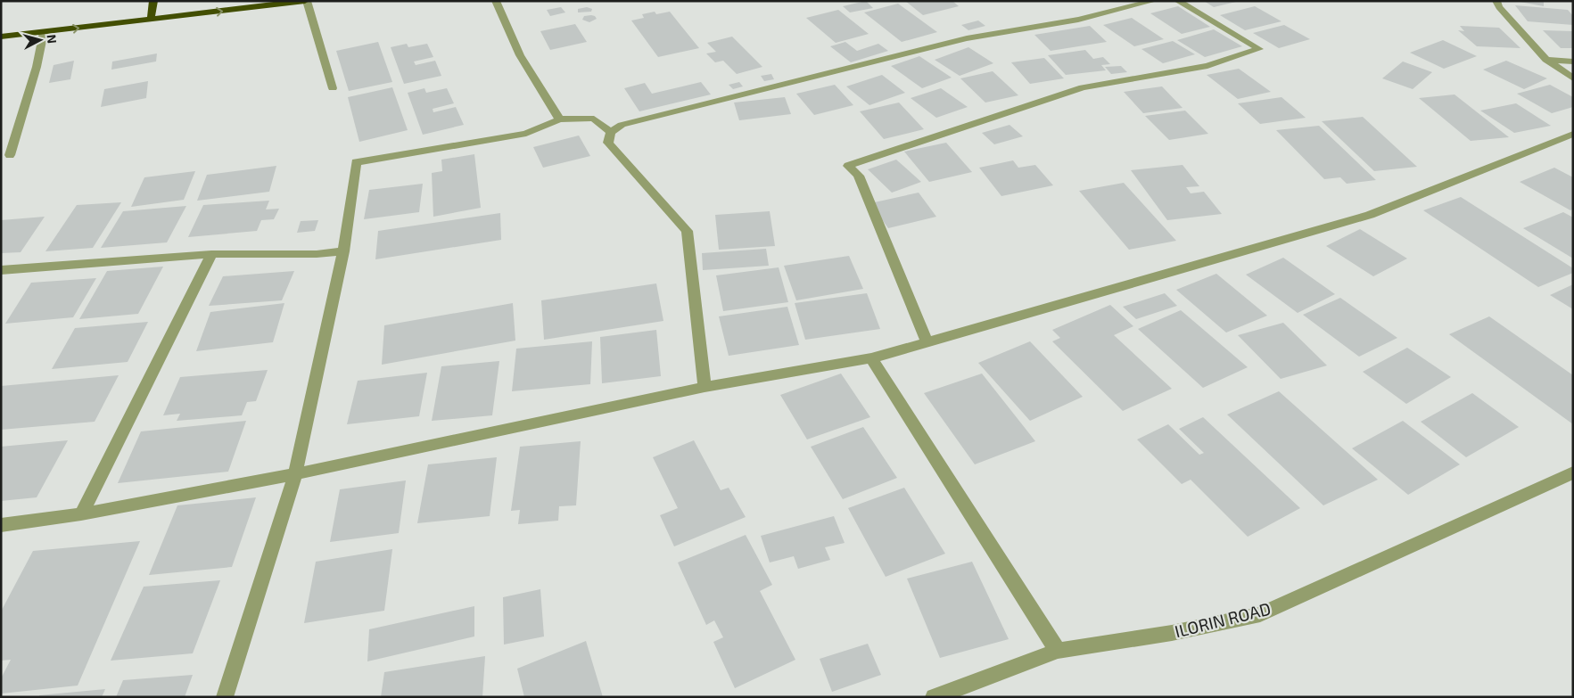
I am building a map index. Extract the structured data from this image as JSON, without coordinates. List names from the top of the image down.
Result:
{
  "streets": {
    "street": ["ILORIN ROAD"]
  },
  "north": "right"
}
